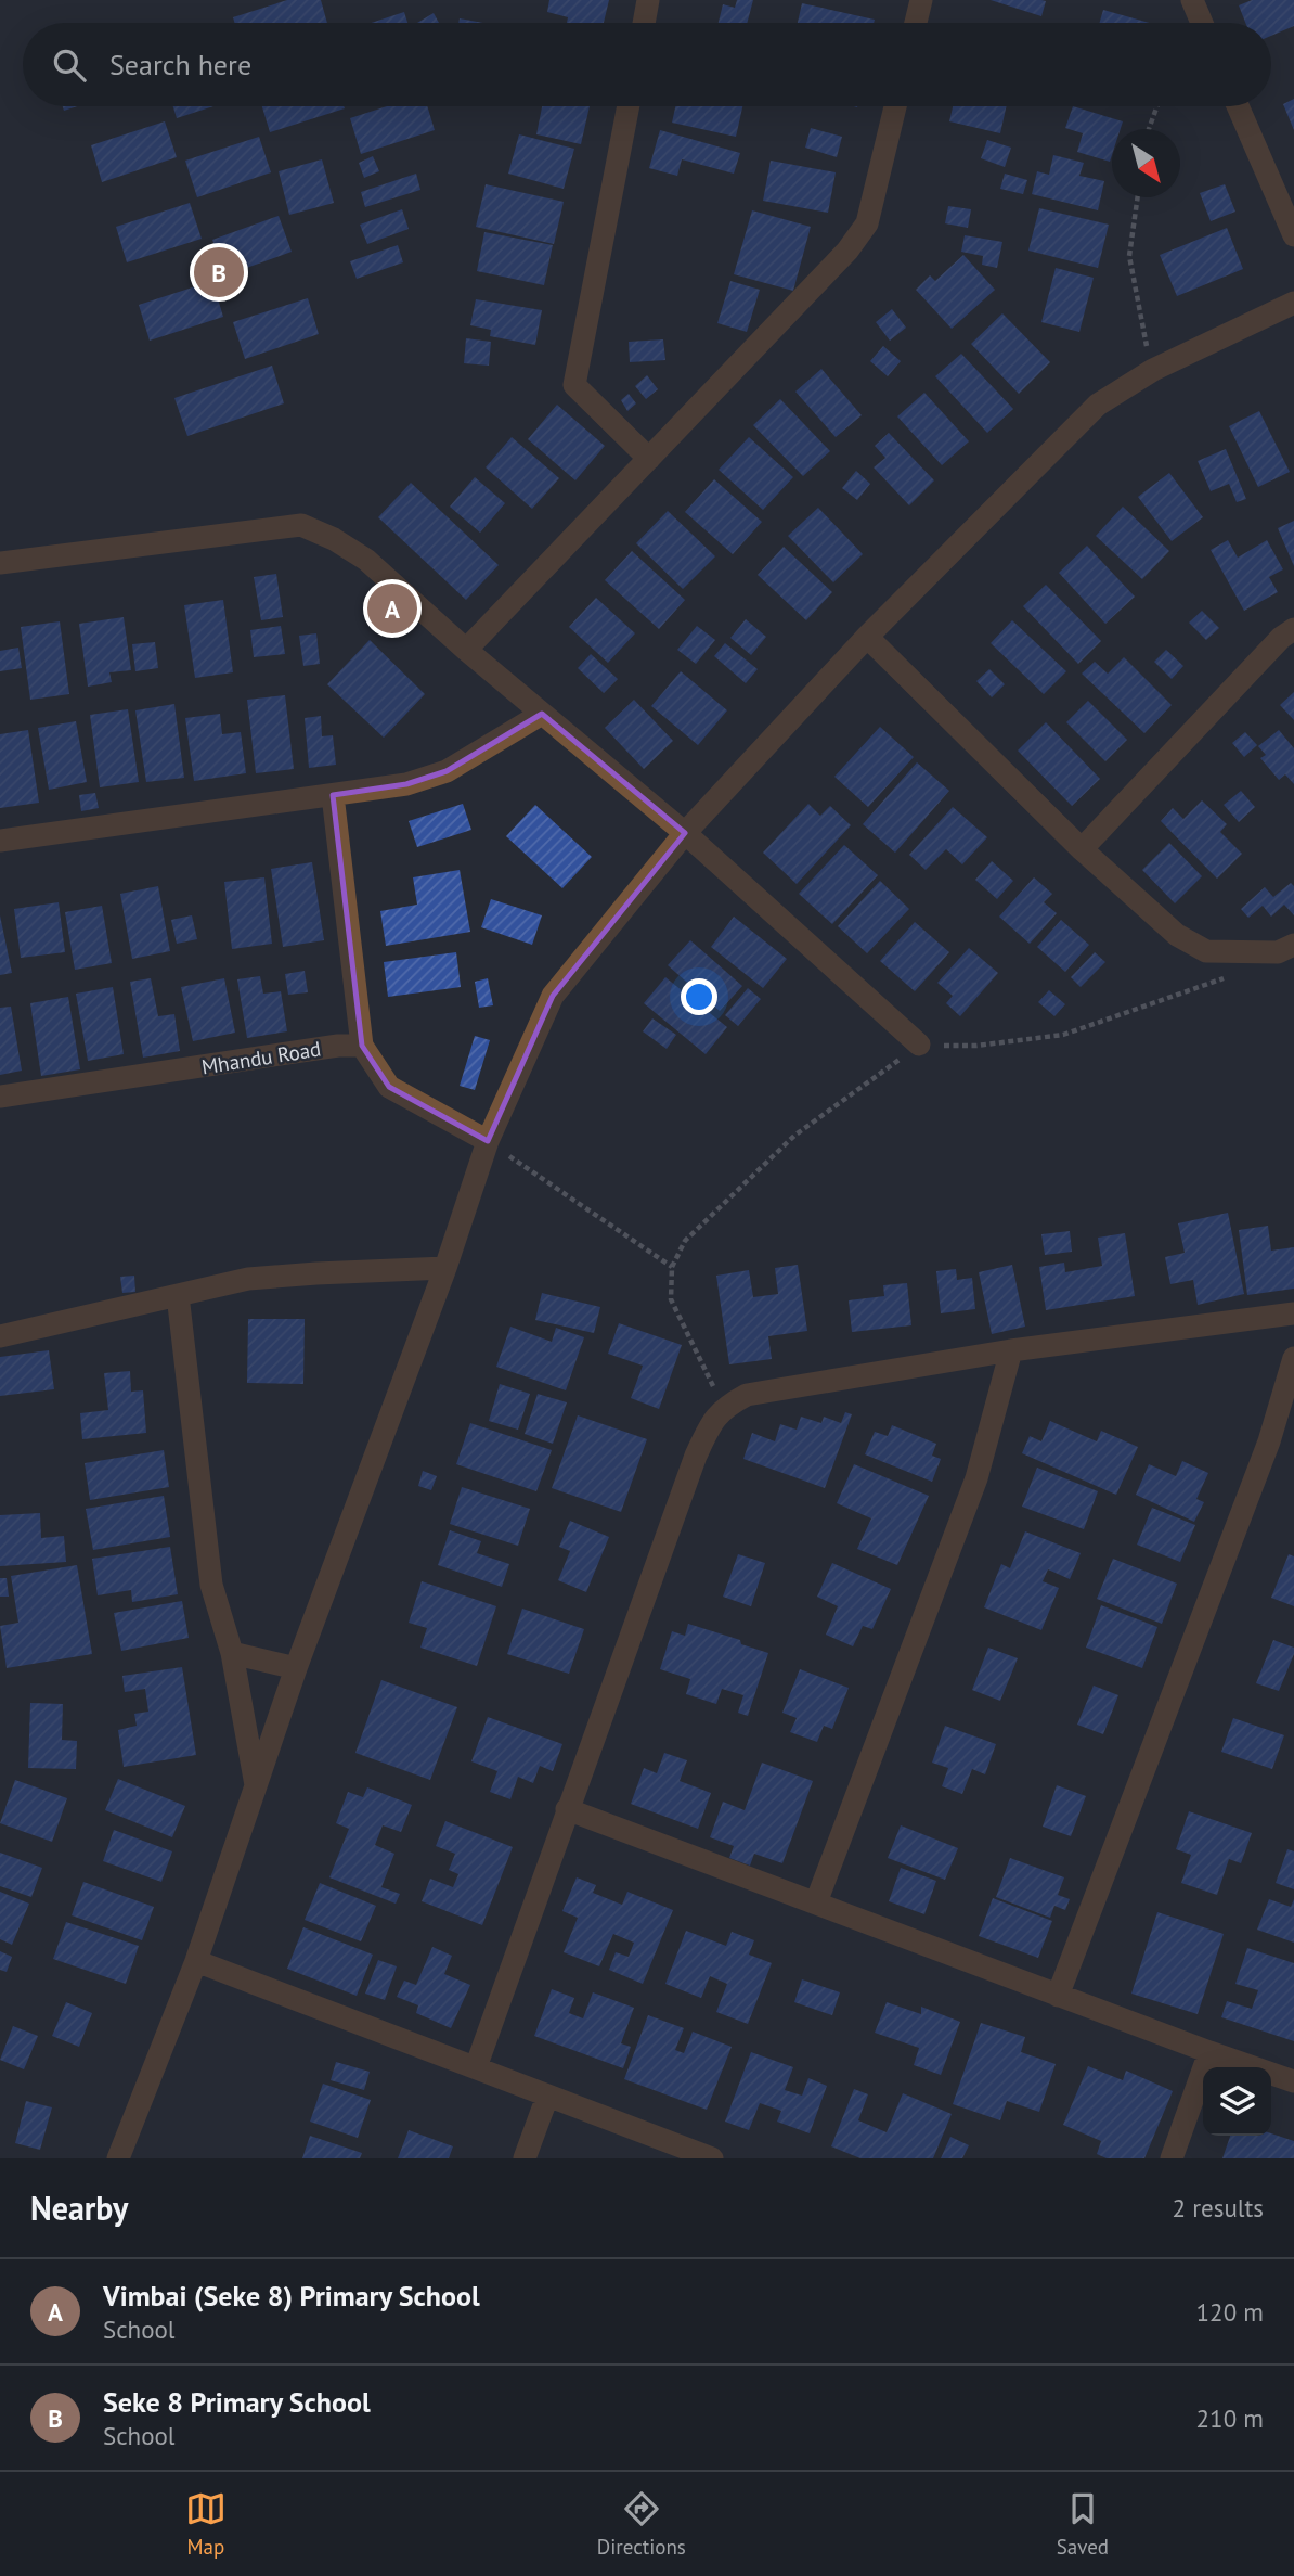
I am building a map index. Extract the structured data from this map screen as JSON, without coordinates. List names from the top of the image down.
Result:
{
  "streets": {
    "street": ["Mhandu Road"]
  },
  "north": "bottom right",
  "page": {
    "search": "Search here",
    "pins": ["B", "A"],
    "heading": ["Nearby", "2 results"],
    "list": [
      {
        "mark": "A",
        "name": "Vimbai (Seke 8) Primary School",
        "note": "School",
        "value": "120 m"
      },
      {
        "mark": "B",
        "name": "Seke 8 Primary School",
        "note": "School",
        "value": "210 m"
      }
    ],
    "nav": ["Map", "Directions", "Saved"]
  }
}
